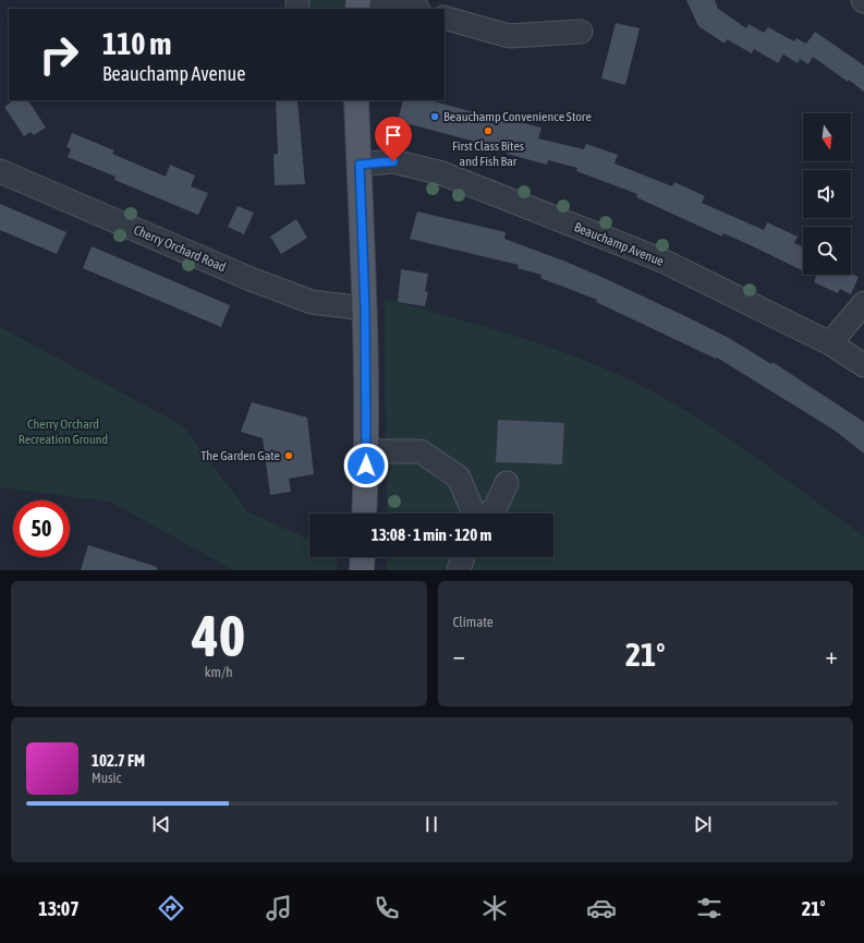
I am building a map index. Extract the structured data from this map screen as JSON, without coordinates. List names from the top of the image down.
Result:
{
  "streets": {
    "street": ["Beauchamp Avenue", "Cherry Orchard Road"]
  },
  "parks": ["Cherry Orchard Recreation Ground"],
  "places": ["Beauchamp Convenience Store", "First Class Bites and Fish Bar", "The Garden Gate"],
  "north": "bottom",
  "page": {
    "turn": ["110 m", "Beauchamp Avenue"],
    "limit": "50",
    "trip": "13:08 · 1 min · 120 m",
    "tile": [
      ["40", "km/h"],
      "Climate"
    ],
    "heat": ["−", "21°", "+"],
    "song": ["102.7 FM", "Music"],
    "tabs": ["13:07", "21°"]
  }
}
